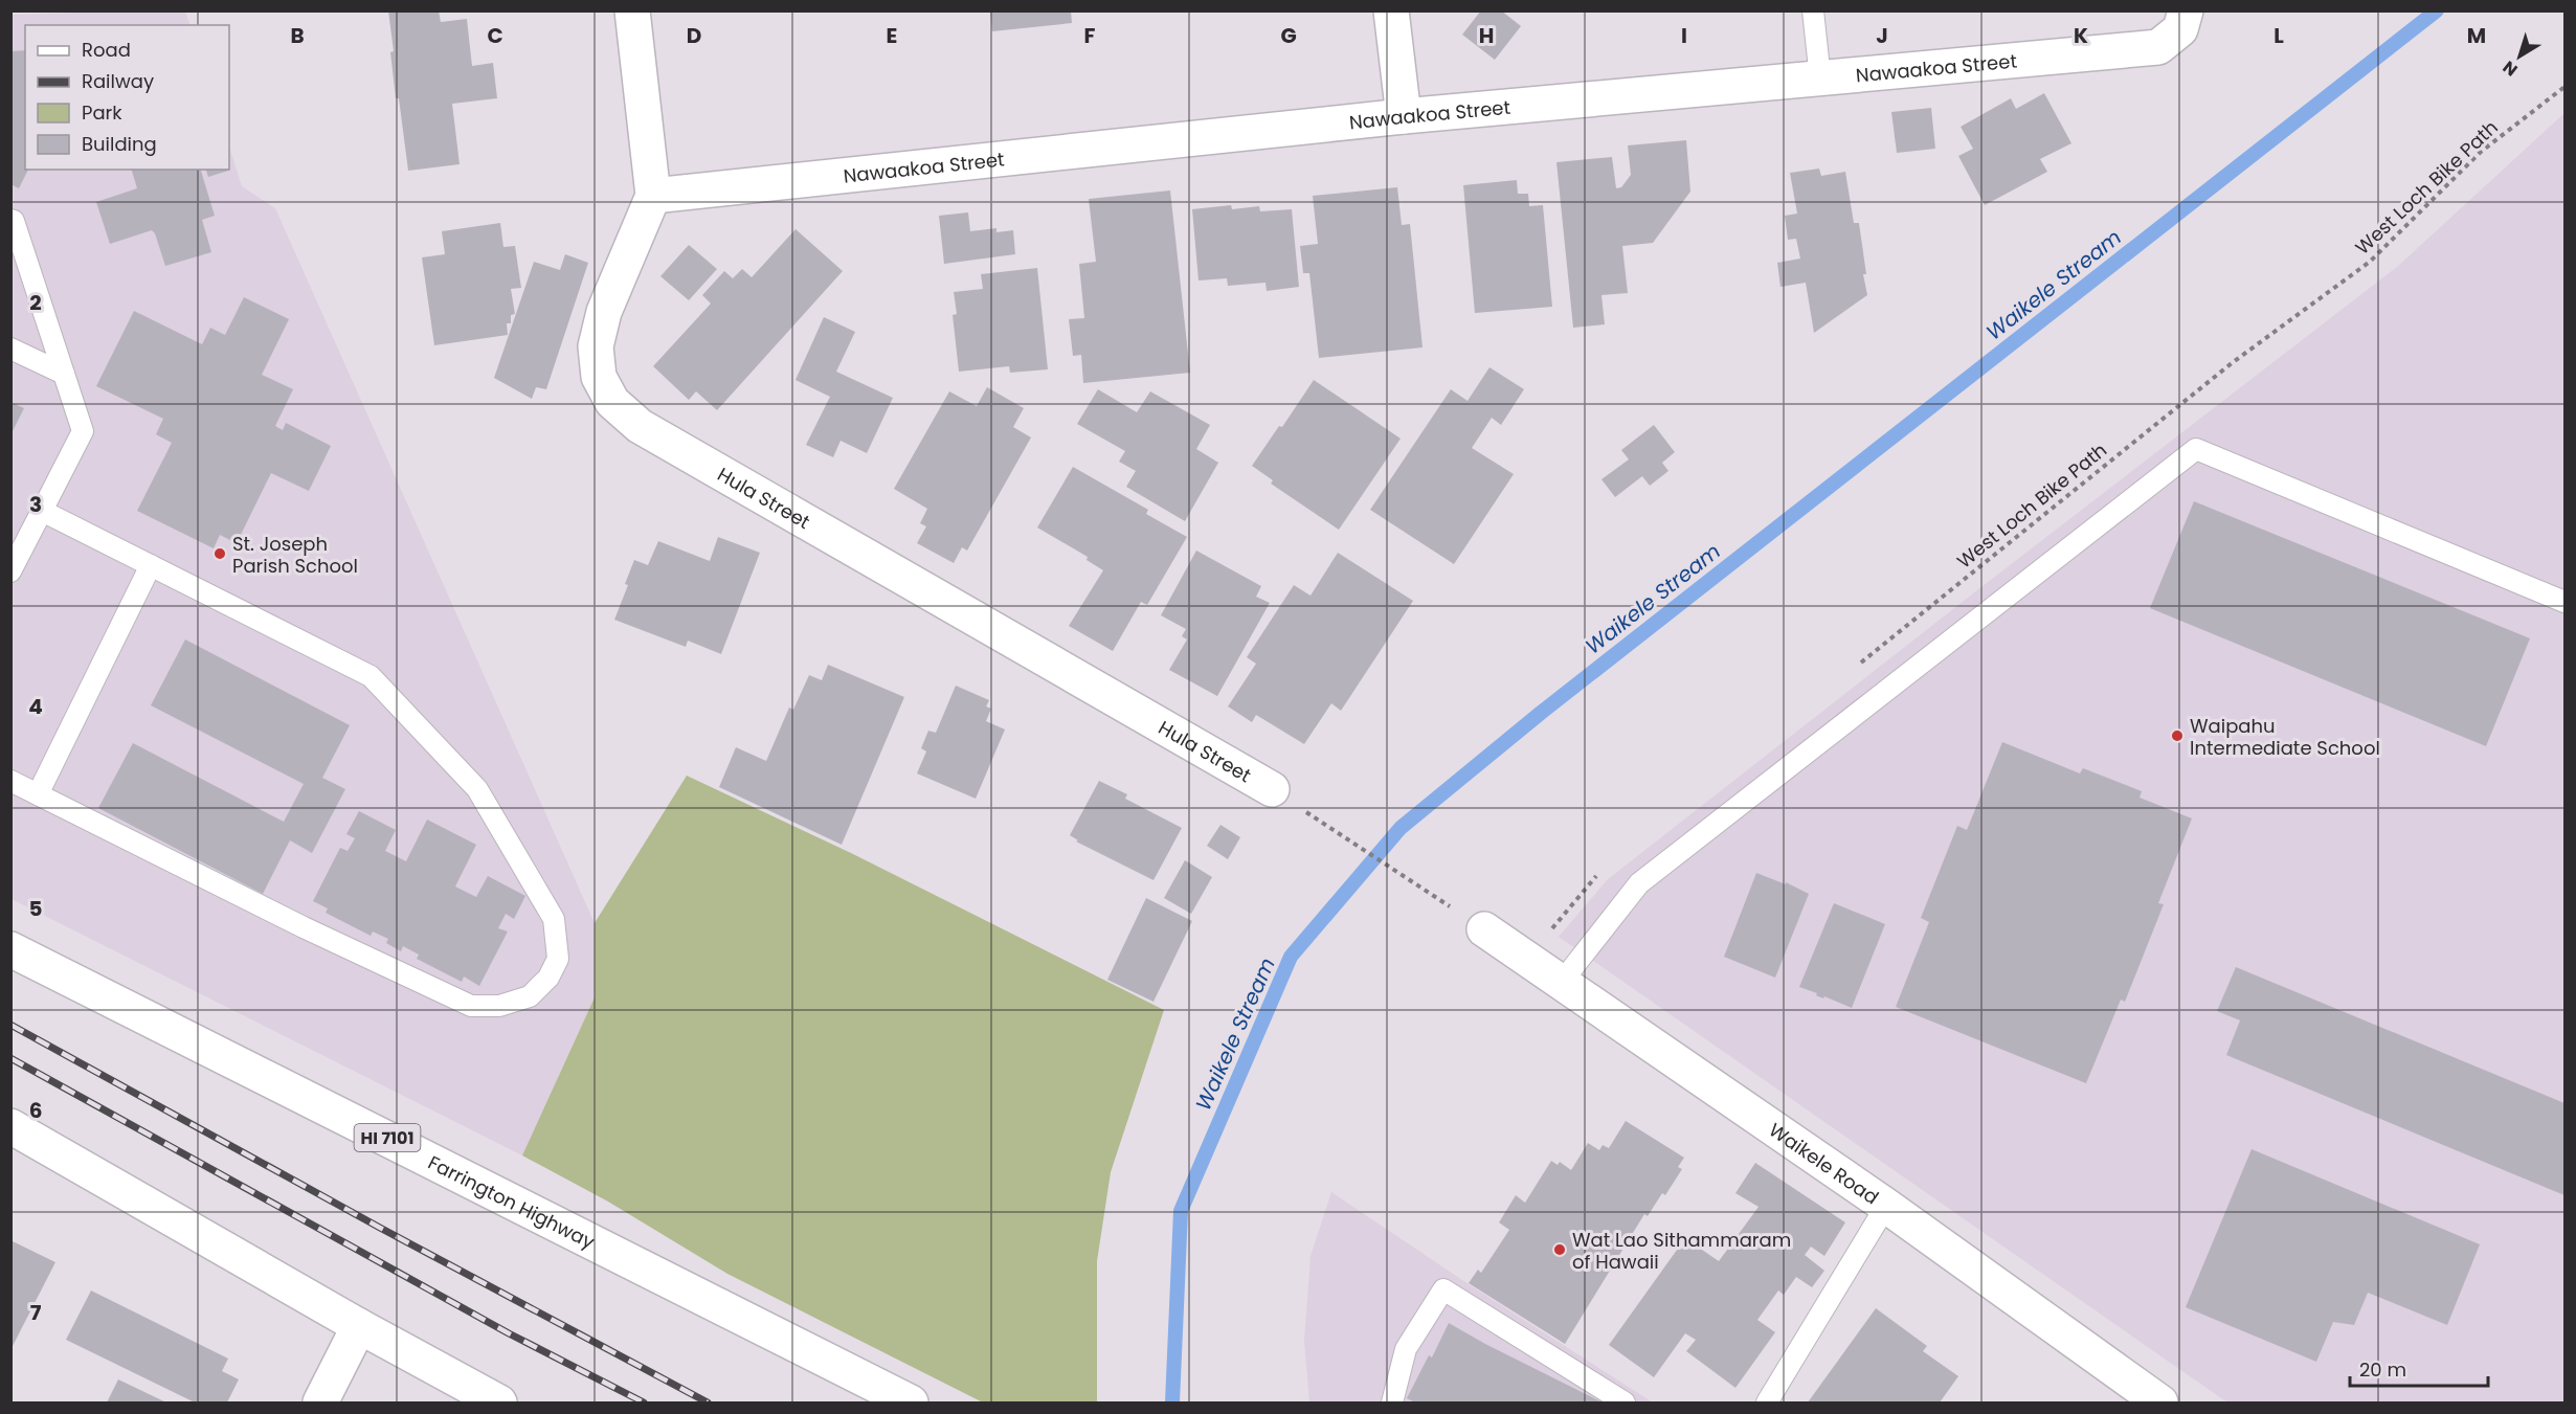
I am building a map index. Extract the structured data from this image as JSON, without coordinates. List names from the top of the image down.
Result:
{
  "streets": {
    "street": [
      "Nawaakoa Street",
      "Hula Street",
      "HI 7101",
      "Waikele Road",
      "Farrington Highway"
    ],
    "path": ["West Loch Bike Path"]
  },
  "crossings": [
    ["Nawaakoa Street", "Hula Street"]
  ],
  "water": ["Waikele Stream"],
  "places": ["St. Joseph Parish School", "Waipahu Intermediate School", "Wat Lao Sithammaram of Hawaii"],
  "legend": [
    "Road",
    "Railway",
    "Park",
    "Building"
  ],
  "scale_bar": "20 m",
  "north": "bottom left",
  "grid": {
    "columns": [
      "B",
      "C",
      "D",
      "E",
      "F",
      "G",
      "H",
      "I",
      "J",
      "K",
      "L",
      "M"
    ],
    "rows": [
      "2",
      "3",
      "4",
      "5",
      "6",
      "7"
    ]
  }
}
